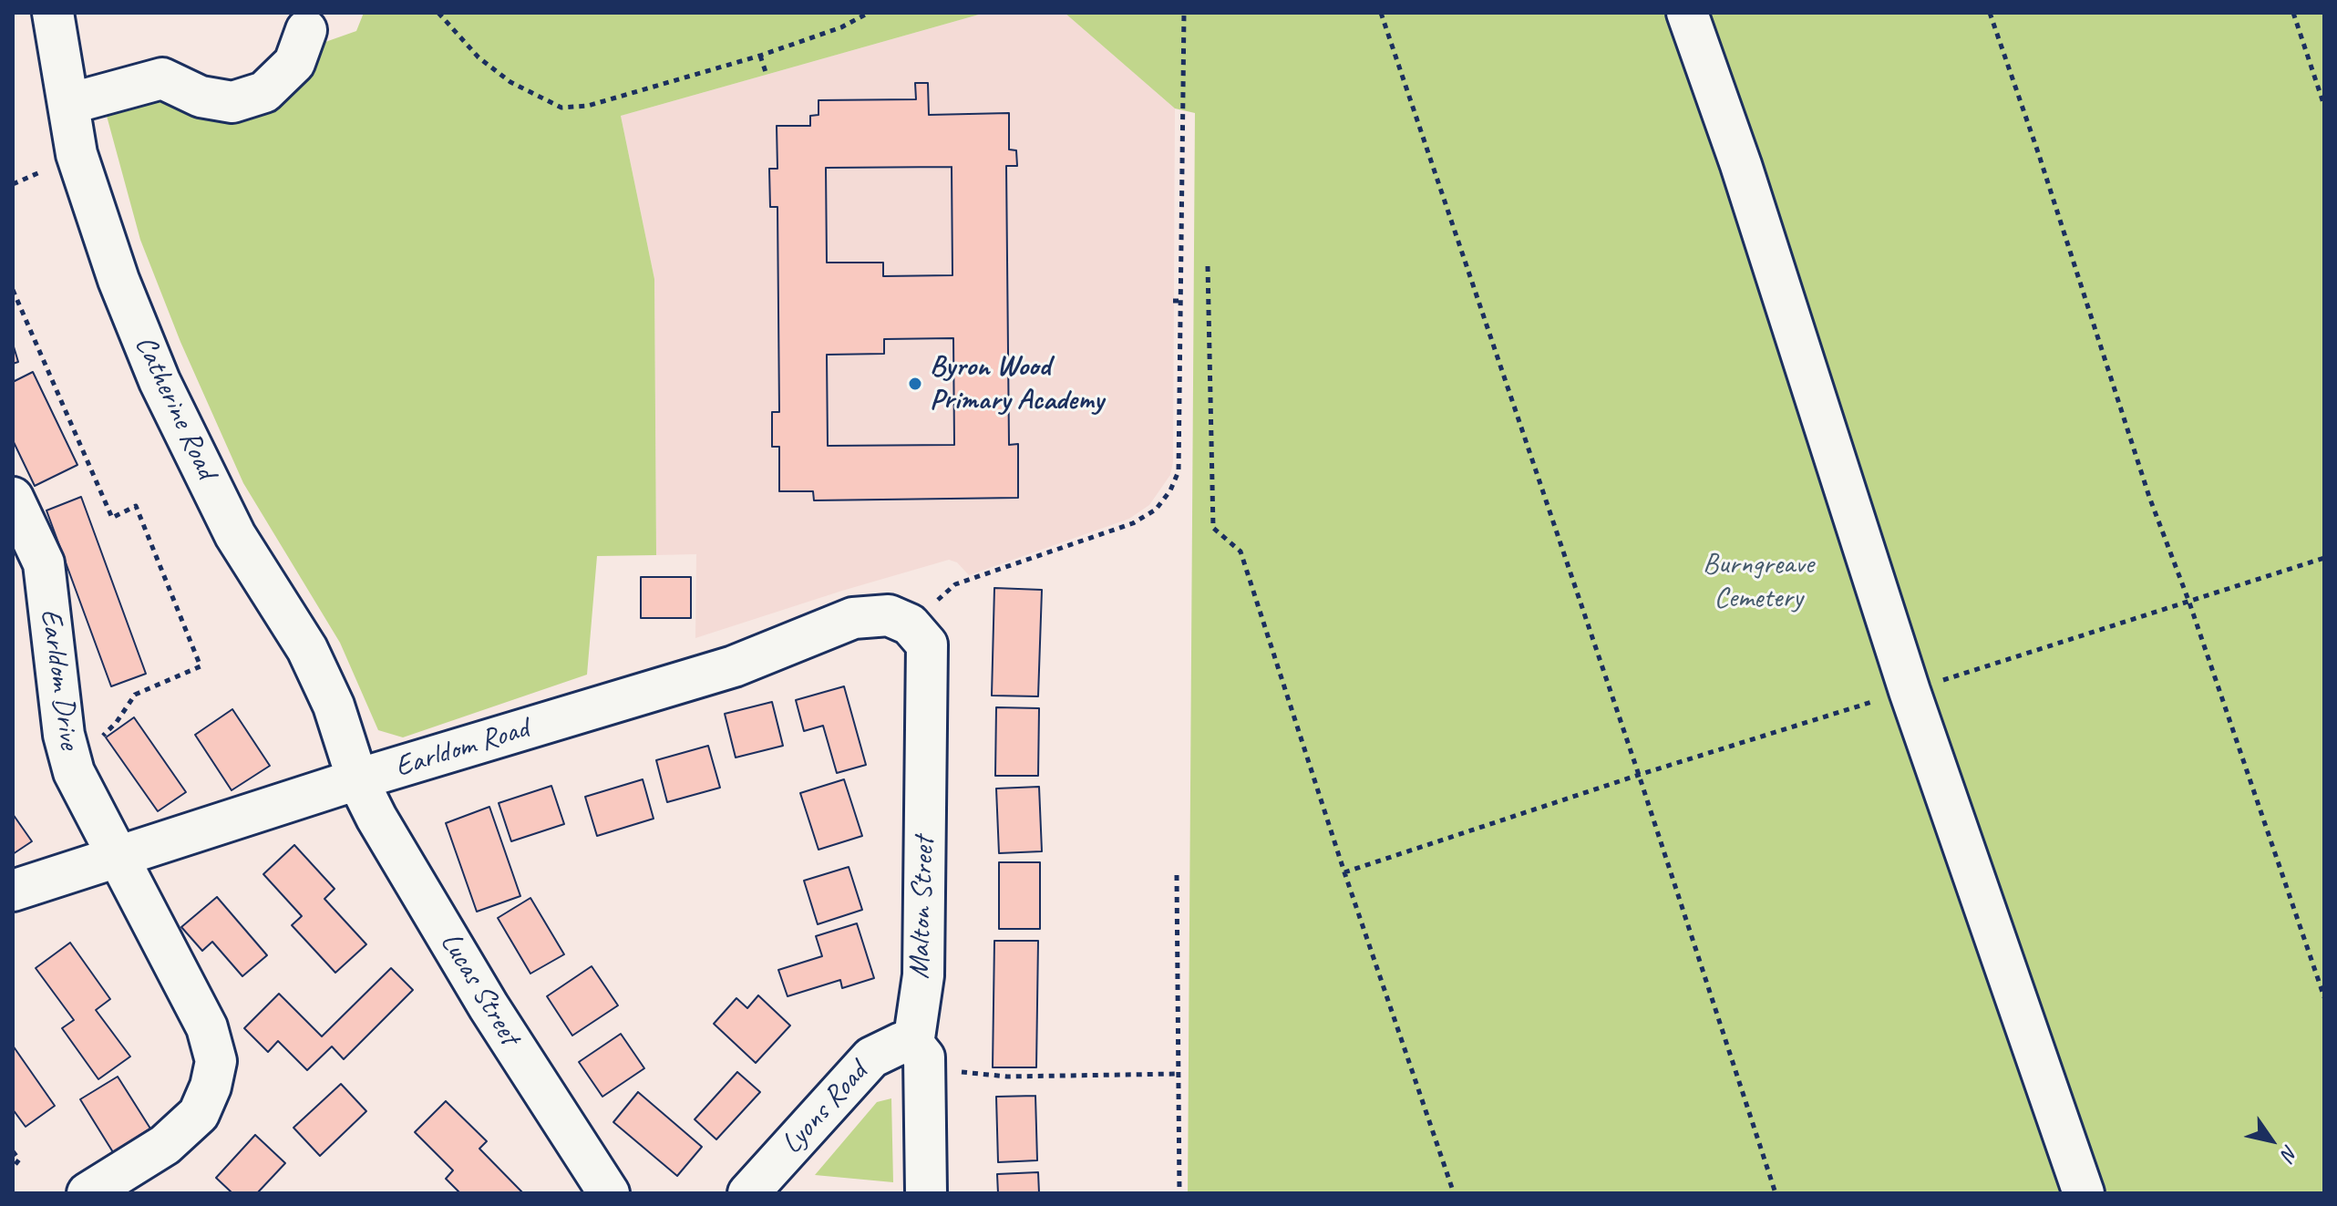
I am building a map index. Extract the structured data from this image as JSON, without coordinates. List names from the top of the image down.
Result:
{
  "streets": {
    "street": [
      "Catherine Road",
      "Earldom Drive",
      "Earldom Road",
      "Malton Street",
      "Lucas Street",
      "Lyons Road"
    ]
  },
  "crossings": [
    ["Catherine Road", "Earldom Road"],
    ["Catherine Road", "Lucas Street"],
    ["Earldom Drive", "Earldom Road"],
    ["Earldom Road", "Malton Street"],
    ["Earldom Road", "Lucas Street"],
    ["Malton Street", "Lyons Road"]
  ],
  "parks": ["Burngreave Cemetery"],
  "places": ["Byron Wood Primary Academy"],
  "north": "bottom right"
}
